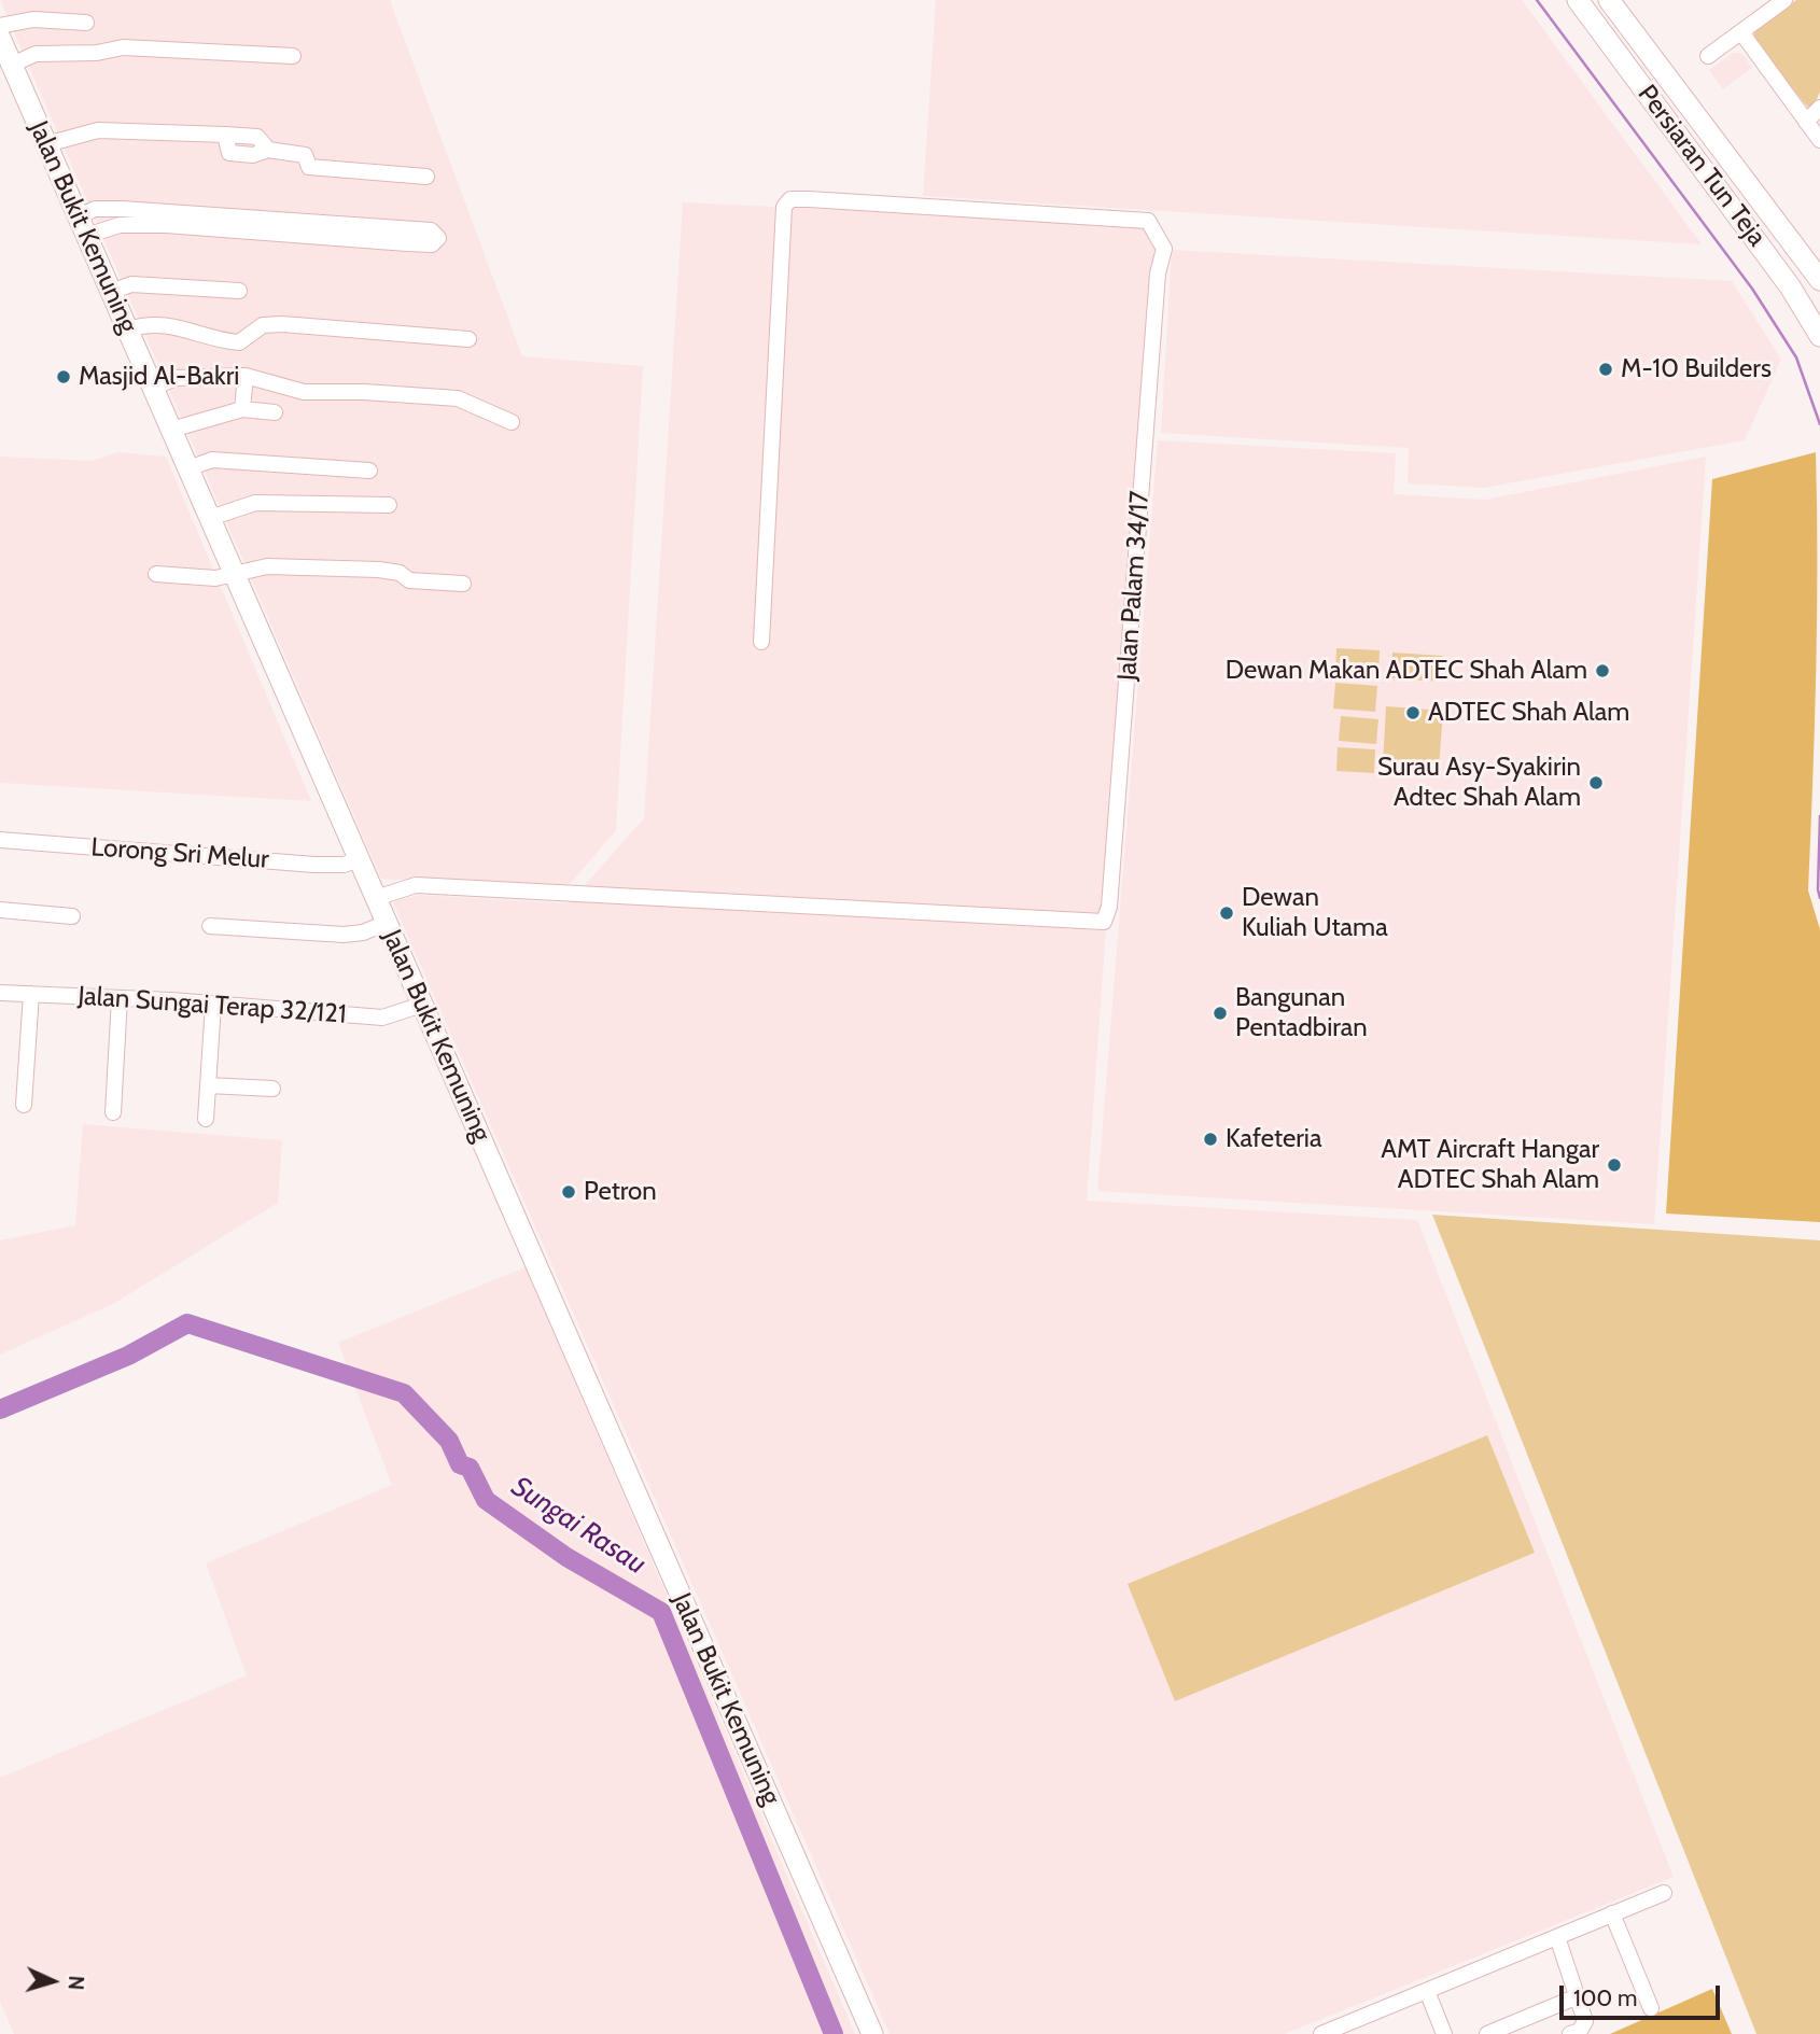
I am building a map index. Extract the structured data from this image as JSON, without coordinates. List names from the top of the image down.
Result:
{
  "streets": {
    "main road": ["Persiaran Tun Teja", "Jalan Bukit Kemuning"],
    "street": ["Jalan Palam 34/17", "Lorong Sri Melur", "Jalan Sungai Terap 32/121"]
  },
  "crossings": [
    ["Jalan Bukit Kemuning", "Jalan Palam 34/17"],
    ["Jalan Bukit Kemuning", "Lorong Sri Melur"],
    ["Jalan Bukit Kemuning", "Jalan Sungai Terap 32/121"]
  ],
  "water": ["Sungai Rasau"],
  "places": [
    "M-10 Builders",
    "Masjid Al-Bakri",
    "Dewan Makan ADTEC Shah Alam",
    "ADTEC Shah Alam",
    "Surau Asy-Syakirin Adtec Shah Alam",
    "Dewan Kuliah Utama",
    "Bangunan Pentadbiran",
    "Kafeteria",
    "AMT Aircraft Hangar ADTEC Shah Alam",
    "Petron"
  ],
  "scale_bar": "100 m",
  "north": "right"
}
